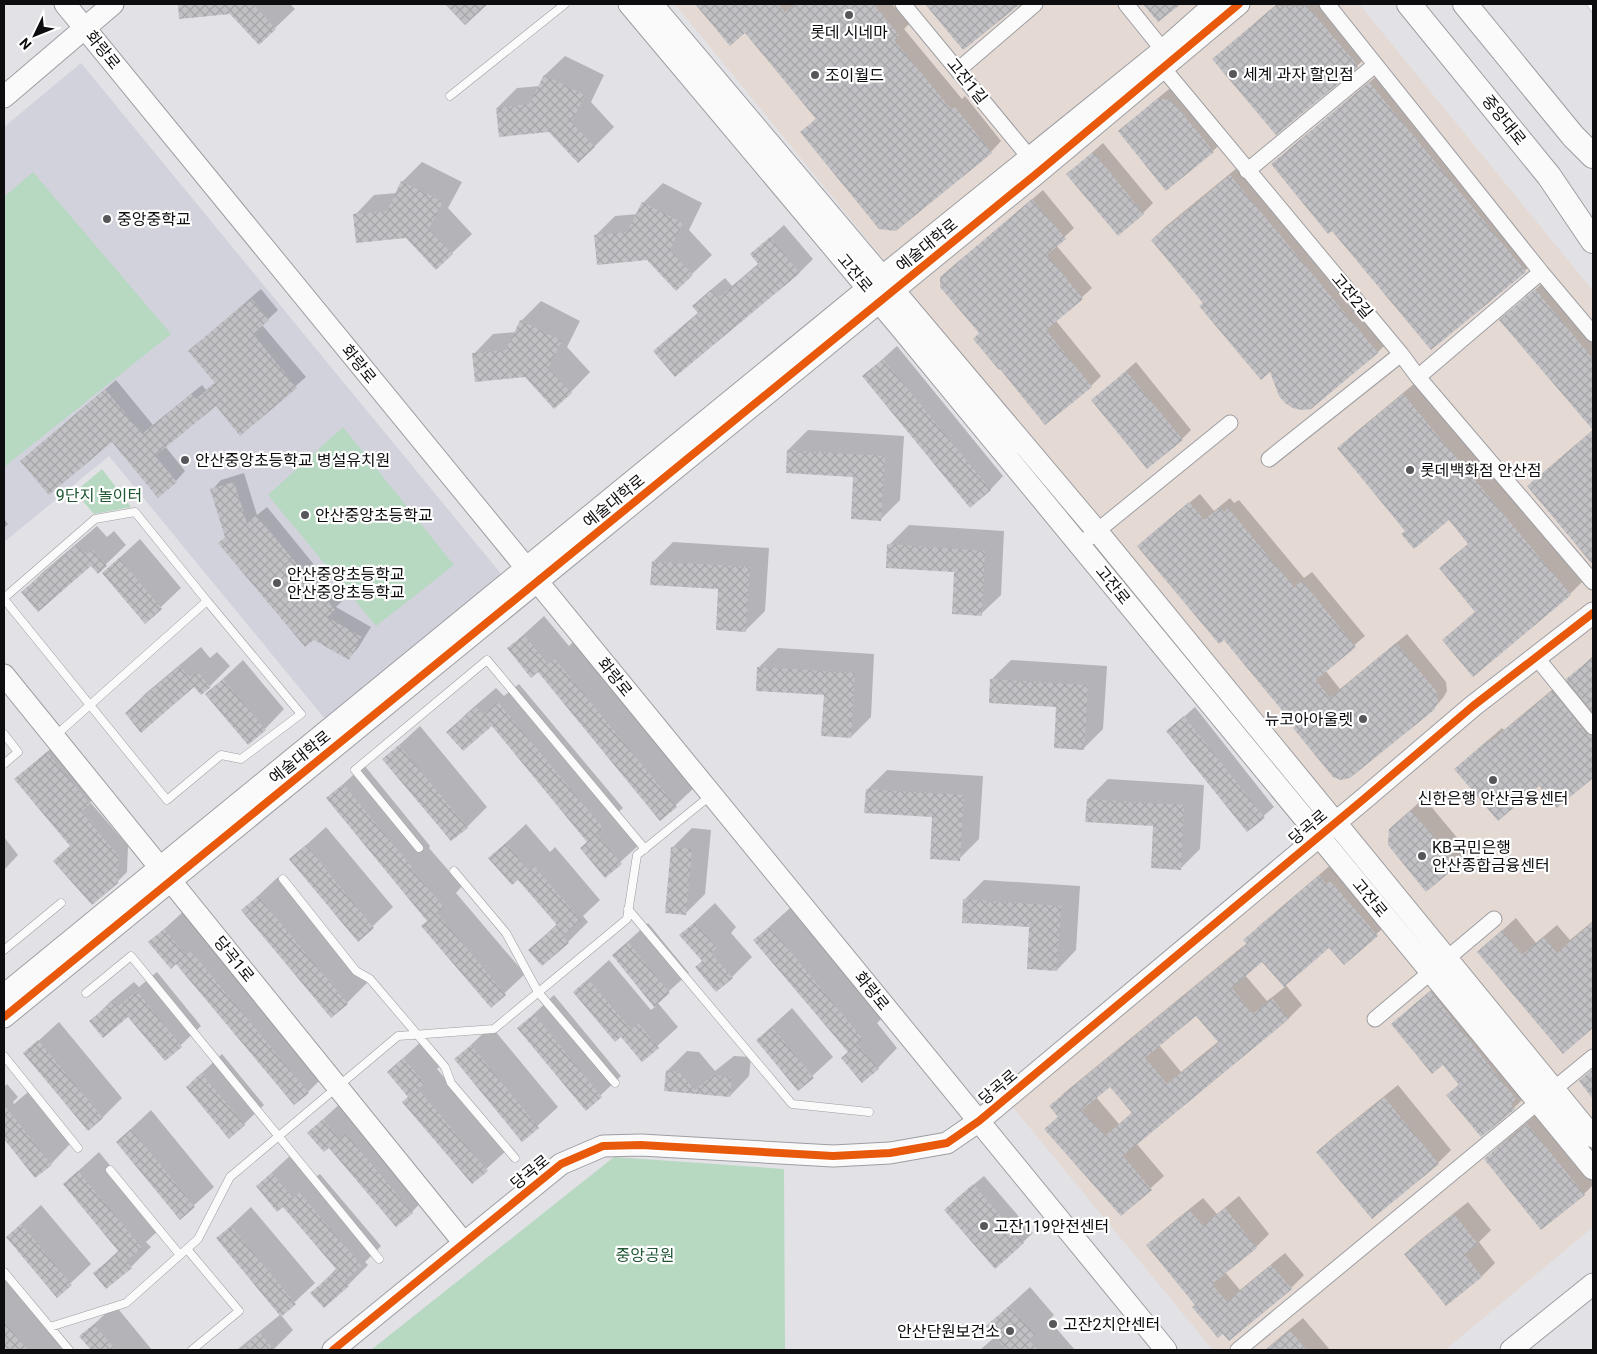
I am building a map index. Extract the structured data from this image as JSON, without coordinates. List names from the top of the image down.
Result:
{
  "streets": {
    "main road": ["중앙대로"],
    "street": [
      "화랑로",
      "고잔1길",
      "예술대학로",
      "고잔로",
      "고잔2길",
      "당곡로",
      "당곡1로"
    ]
  },
  "crossings": [
    ["화랑로", "예술대학로"],
    ["화랑로", "당곡로"],
    ["고잔1길", "예술대학로"],
    ["예술대학로", "고잔로"],
    ["예술대학로", "고잔2길"],
    ["예술대학로", "당곡1로"],
    ["고잔로", "당곡로"],
    ["당곡로", "당곡1로"]
  ],
  "parks": ["9단지 놀이터", "중앙공원"],
  "places": [
    "롯데 시네마",
    "세계 과자 할인점",
    "조이월드",
    "중앙중학교",
    "안산중앙초등학교 병설유치원",
    "롯데백화점 안산점",
    "안산중앙초등학교",
    "안산중앙초등학교 안산중앙초등학교",
    "뉴코아아울렛",
    "신한은행 안산금융센터",
    "KB국민은행 안산종합금융센터",
    "고잔119안전센터",
    "고잔2치안센터",
    "안산단원보건소"
  ],
  "north": "bottom left"
}
